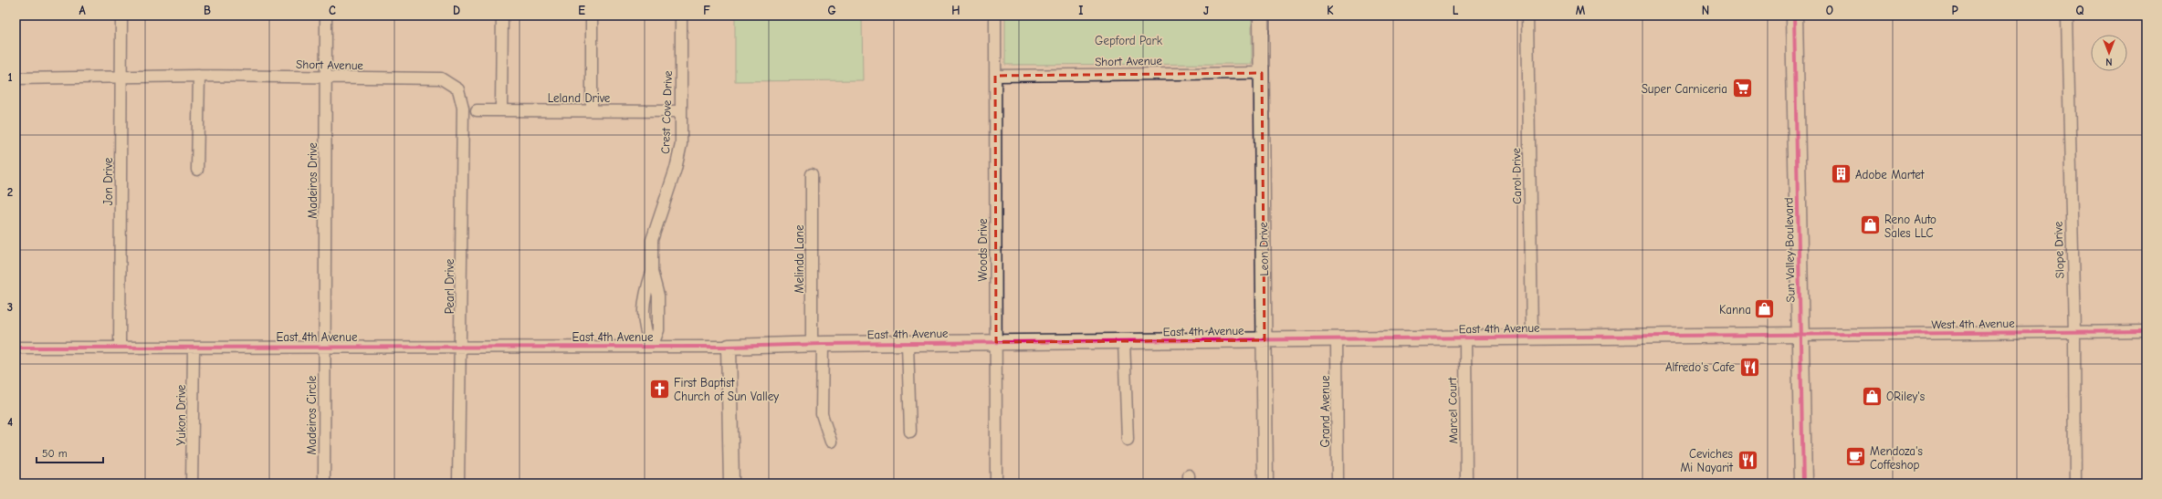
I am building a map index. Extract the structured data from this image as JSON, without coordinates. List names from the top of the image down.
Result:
{
  "streets": {
    "main road": ["Sun Valley Boulevard"],
    "street": [
      "Short Avenue",
      "Leland Drive",
      "Crest Cove Drive",
      "Carol Drive",
      "Madeiros Drive",
      "Jon Drive",
      "Leon Drive",
      "Woods Drive",
      "Slope Drive",
      "Melinda Lane",
      "Pearl Drive",
      "West 4th Avenue",
      "East 4th Avenue",
      "Marcel Court",
      "Grand Avenue",
      "Yukon Drive",
      "Madeiros Circle"
    ]
  },
  "crossings": [
    ["Short Avenue", "Madeiros Drive"],
    ["Short Avenue", "Jon Drive"],
    ["Short Avenue", "Leon Drive"],
    ["Short Avenue", "Woods Drive"],
    ["Short Avenue", "Pearl Drive"],
    ["Leland Drive", "Crest Cove Drive"],
    ["Crest Cove Drive", "East 4th Avenue"],
    ["Carol Drive", "East 4th Avenue"],
    ["Madeiros Drive", "East 4th Avenue"],
    ["Madeiros Drive", "Madeiros Circle"],
    ["Jon Drive", "East 4th Avenue"],
    ["Leon Drive", "East 4th Avenue"],
    ["Woods Drive", "East 4th Avenue"],
    ["Sun Valley Boulevard", "West 4th Avenue"],
    ["Sun Valley Boulevard", "East 4th Avenue"],
    ["Slope Drive", "West 4th Avenue"],
    ["Melinda Lane", "East 4th Avenue"],
    ["Pearl Drive", "East 4th Avenue"],
    ["West 4th Avenue", "East 4th Avenue"],
    ["East 4th Avenue", "Marcel Court"],
    ["East 4th Avenue", "Grand Avenue"],
    ["East 4th Avenue", "Yukon Drive"],
    ["East 4th Avenue", "Madeiros Circle"]
  ],
  "parks": ["Gepford Park"],
  "places": {
    "supermarket": ["Super Carniceria"],
    "building": ["Adobe Martet"],
    "shop": ["Reno Auto Sales LLC", "Kanna", "ORiley's"],
    "restaurant": ["Alfredo's Cafe", "Ceviches Mi Nayarit"],
    "church": ["First Baptist Church of Sun Valley"],
    "cafe": ["Mendoza's Coffeshop"]
  },
  "scale_bar": "50 m",
  "north": "bottom",
  "grid": {
    "columns": [
      "A",
      "B",
      "C",
      "D",
      "E",
      "F",
      "G",
      "H",
      "I",
      "J",
      "K",
      "L",
      "M",
      "N",
      "O",
      "P",
      "Q"
    ],
    "rows": [
      "1",
      "2",
      "3",
      "4"
    ]
  }
}
